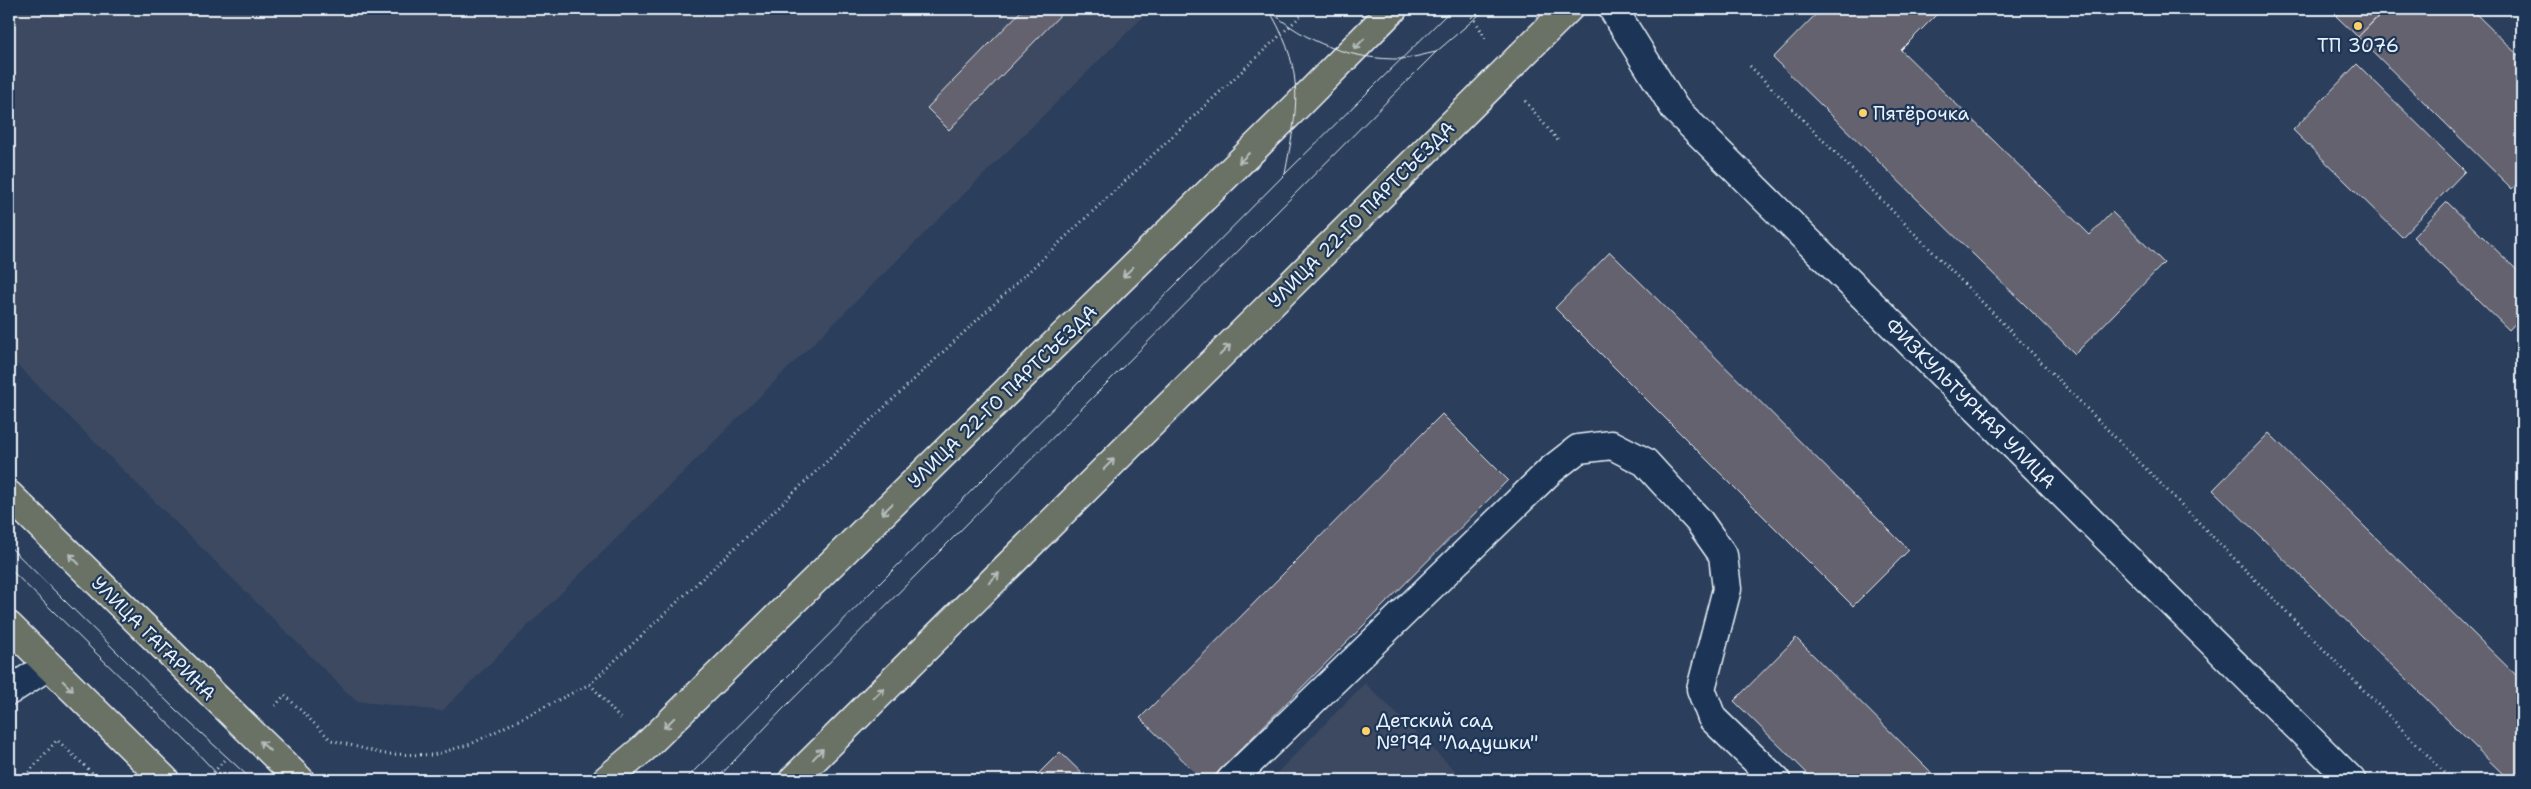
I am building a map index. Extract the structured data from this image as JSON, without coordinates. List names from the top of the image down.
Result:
{
  "streets": {
    "main road": ["УЛИЦА 22-ГО ПАРТСЪЕЗДА", "УЛИЦА ГАГАРИНА"],
    "street": ["ФИЗКУЛЬТУРНАЯ УЛИЦА"]
  },
  "places": ["ТП 3076", "Пятёрочка", "Детский сад №194 \"Ладушки\""]
}
